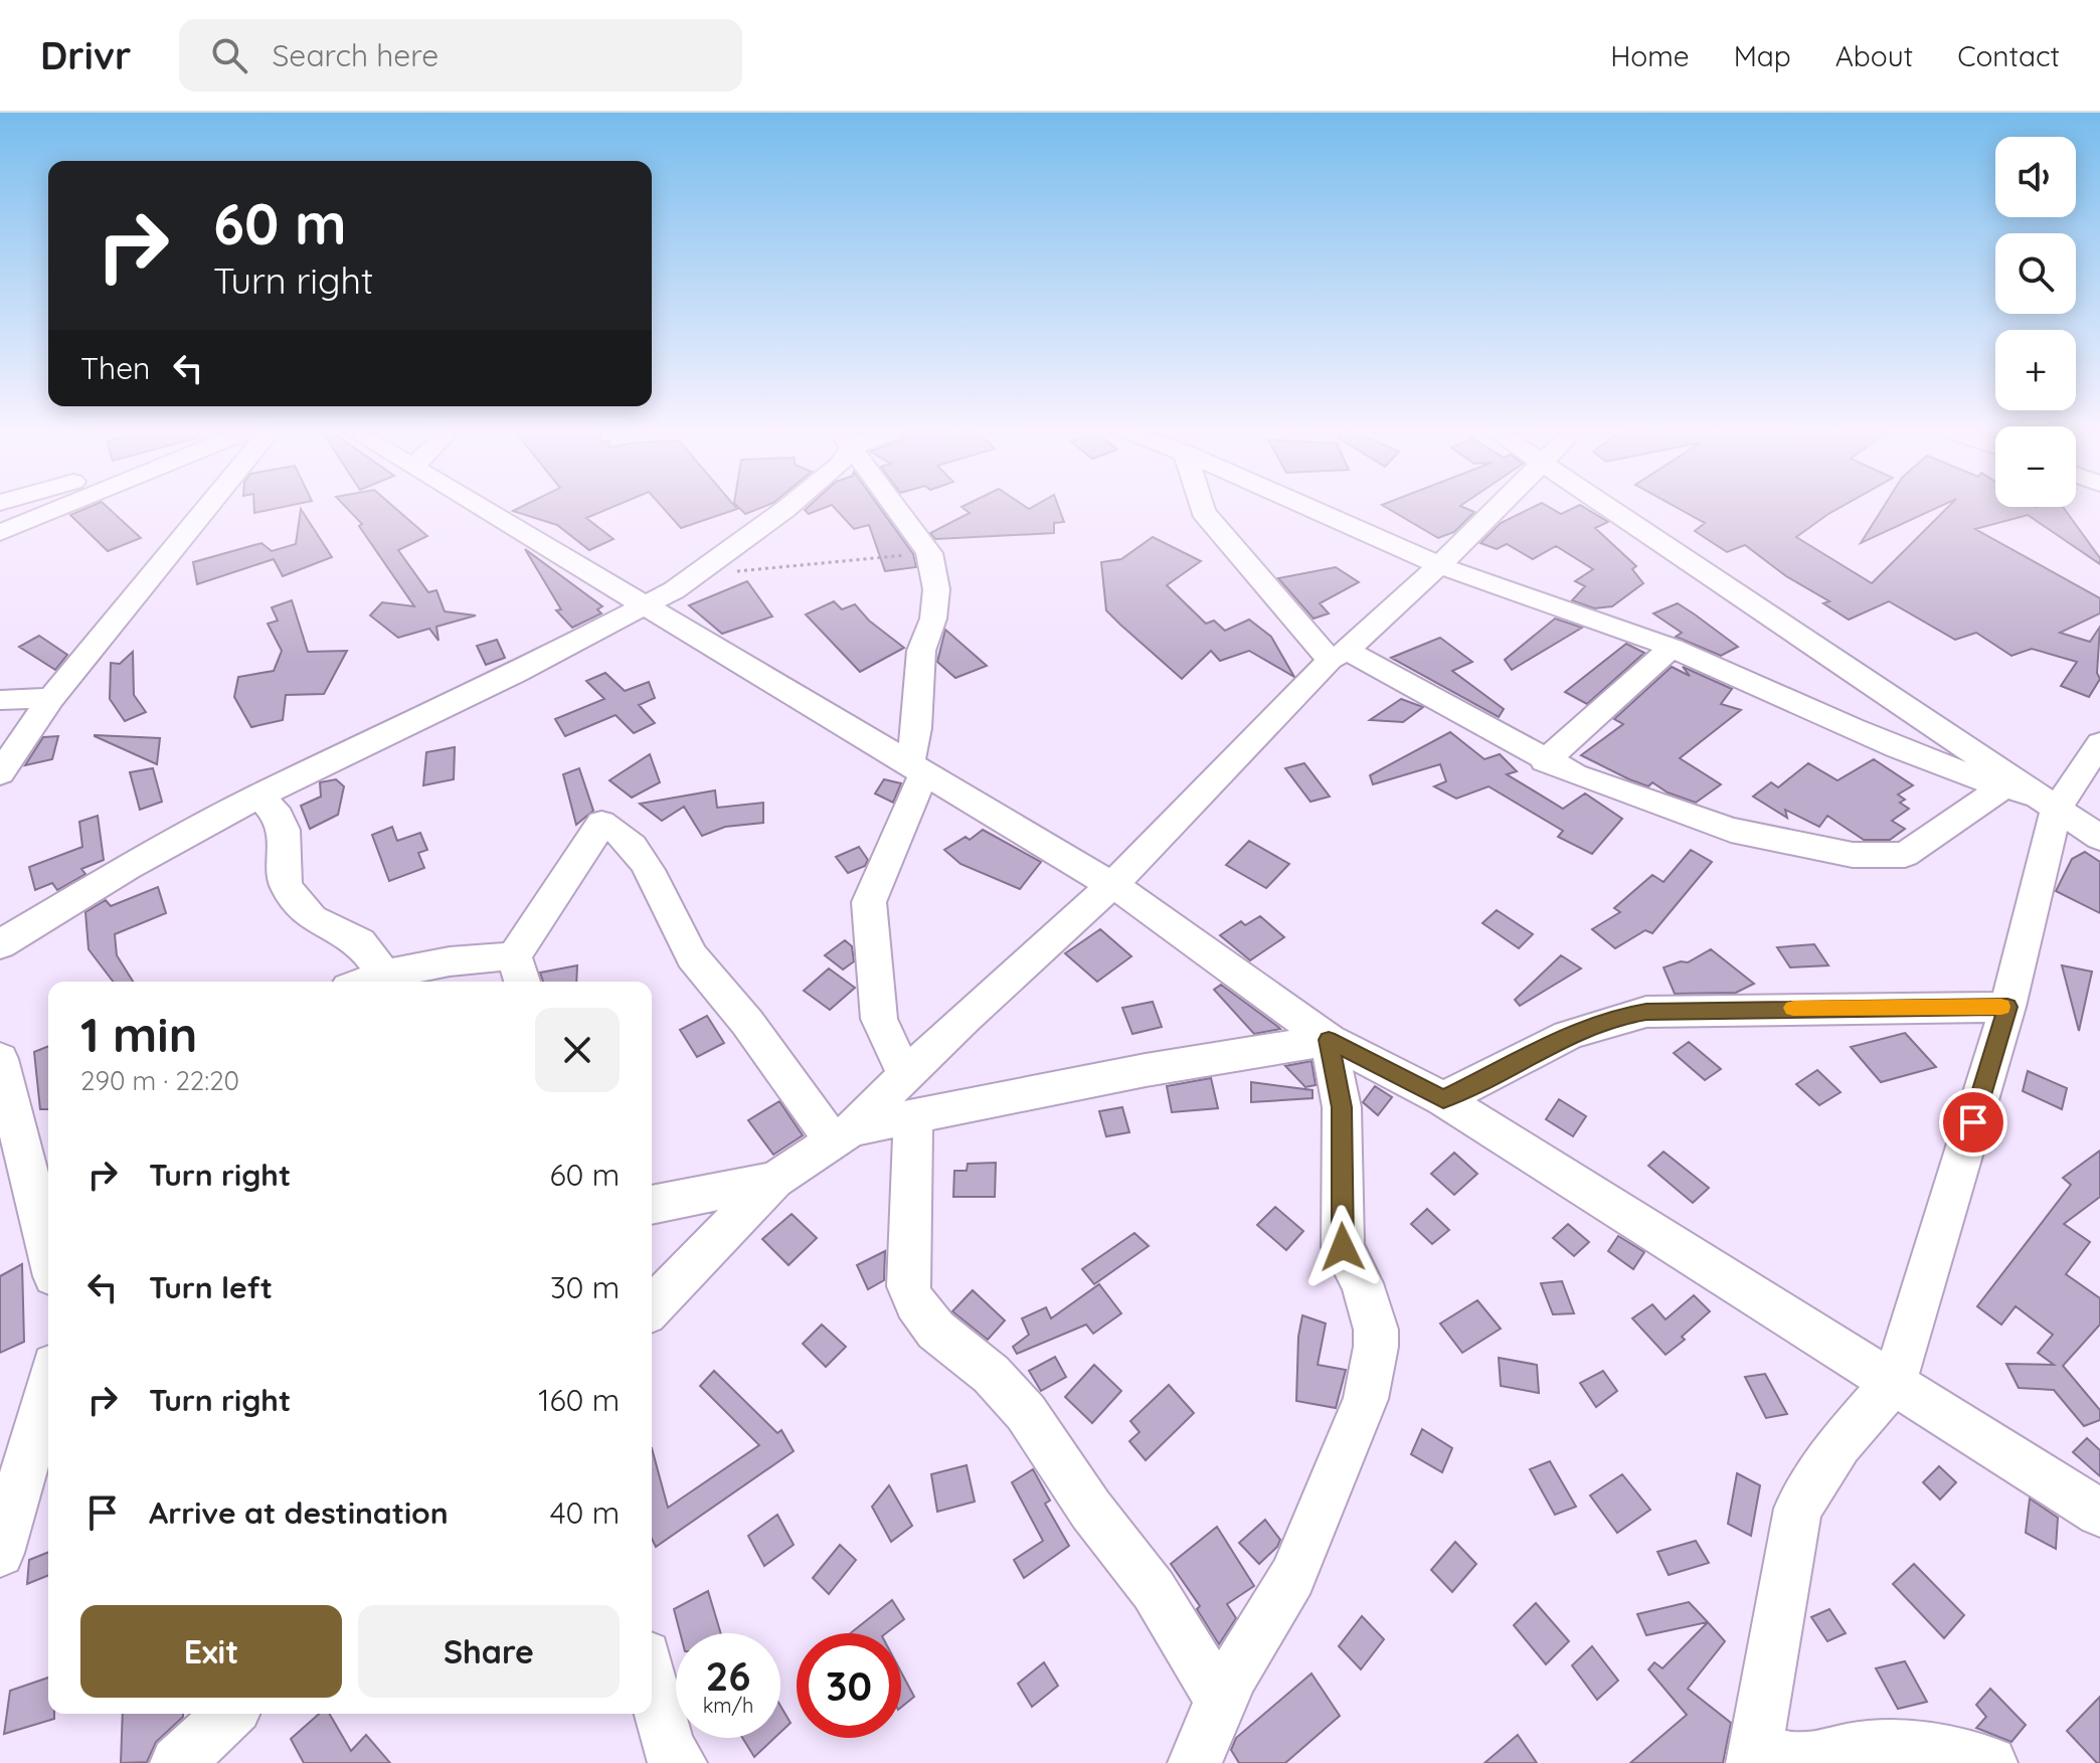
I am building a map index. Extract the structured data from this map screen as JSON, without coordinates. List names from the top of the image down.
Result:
{
  "page": {
    "header": "Drivr",
    "search": "Search here",
    "nav": [
      "Home",
      "Map",
      "About",
      "Contact"
    ],
    "map_buttons": ["+", "−"],
    "turn": ["60 m", "Turn right"],
    "then": "Then",
    "heading": ["1 min", "290 m · 22:20"],
    "list": [
      {
        "name": "Turn right",
        "value": "60 m"
      },
      {
        "name": "Turn left",
        "value": "30 m"
      },
      {
        "name": "Turn right",
        "value": "160 m"
      },
      {
        "name": "Arrive at destination",
        "value": "40 m"
      }
    ],
    "buttons": ["Exit", "Share"],
    "speed": "26 km/h",
    "limit": "30"
  }
}
